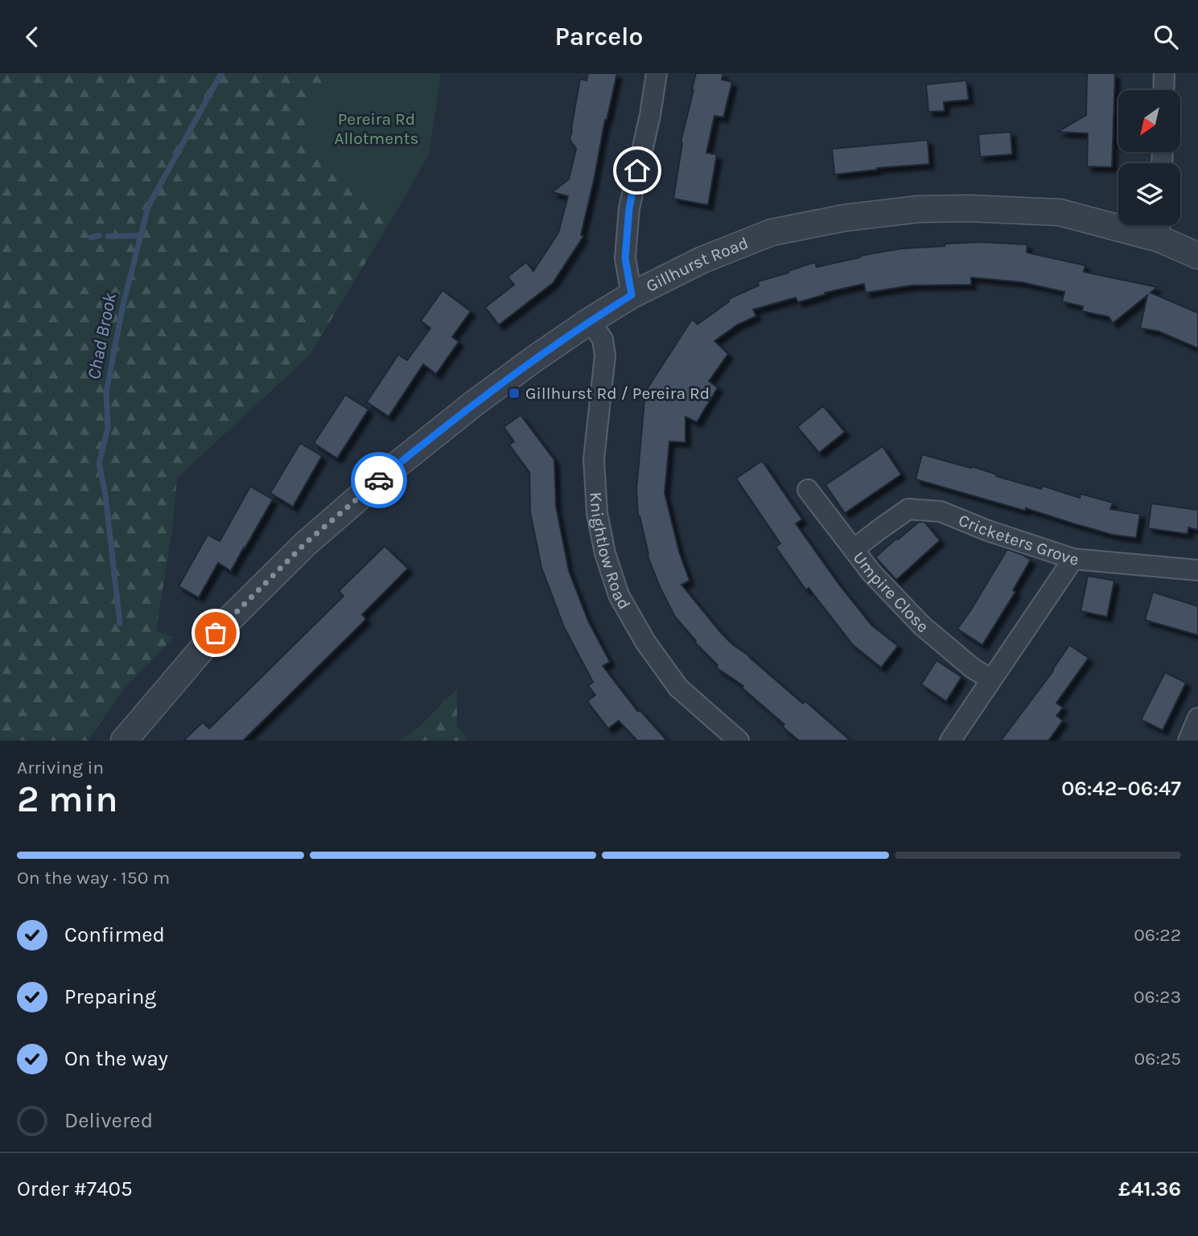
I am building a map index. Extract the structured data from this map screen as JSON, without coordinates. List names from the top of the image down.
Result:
{
  "streets": {
    "street": [
      "Gillhurst Road",
      "Cricketers Grove",
      "Knightlow Road",
      "Umpire Close"
    ]
  },
  "crossings": [
    ["Gillhurst Road", "Knightlow Road"],
    ["Cricketers Grove", "Umpire Close"]
  ],
  "water": ["Chad Brook"],
  "parks": ["Pereira Rd Allotments"],
  "places": {
    "transit": ["Gillhurst Rd / Pereira Rd"]
  },
  "north": "bottom left",
  "page": {
    "header": "Parcelo",
    "heading": ["2 min", "Arriving in", "06:42–06:47"],
    "panel": ["Order #7405", "£41.36"],
    "bar": "On the way · 150 m",
    "list": [
      ["Confirmed", "06:22"],
      ["Preparing", "06:23"],
      ["On the way", "06:25"],
      "Delivered"
    ]
  }
}
